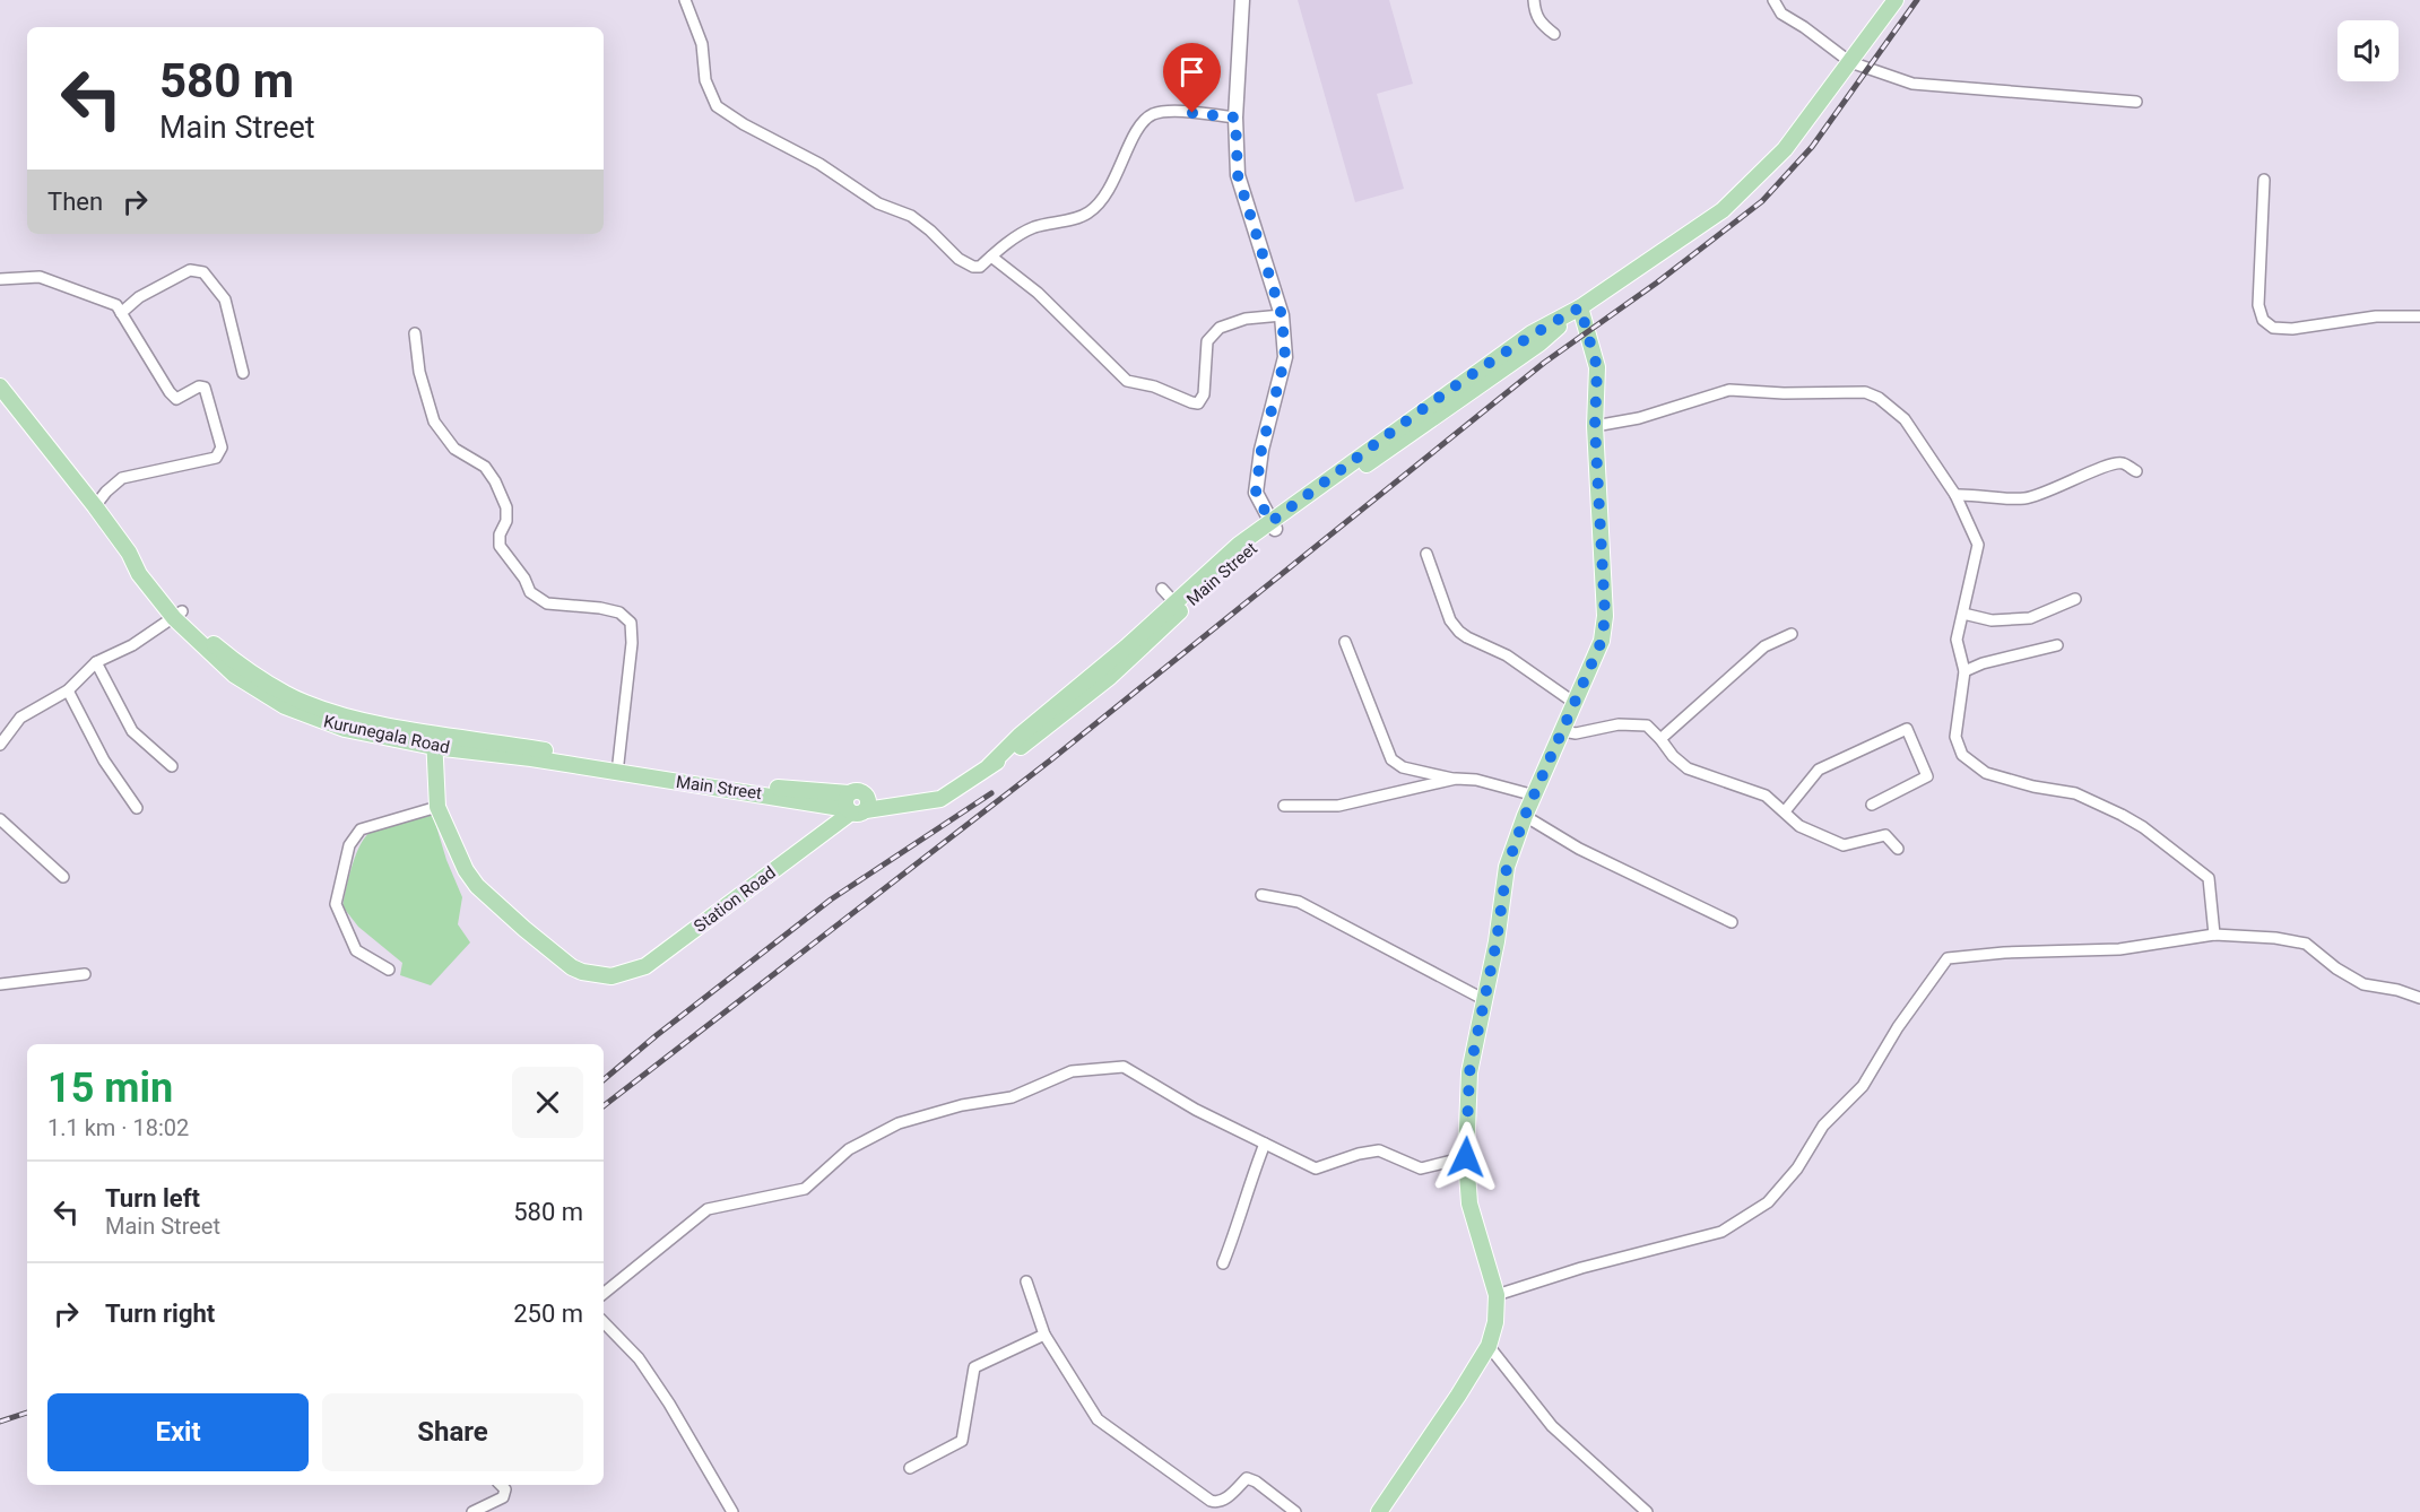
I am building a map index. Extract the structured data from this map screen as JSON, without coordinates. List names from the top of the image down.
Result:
{
  "streets": {
    "main road": ["Main Street", "Kurunegala Road", "Station Road"]
  },
  "crossings": [
    ["Main Street", "Kurunegala Road"],
    ["Main Street", "Station Road"]
  ],
  "page": {
    "turn": ["580 m", "Main Street"],
    "then": "Then",
    "heading": ["15 min", "1.1 km · 18:02"],
    "list": [
      {
        "name": "Turn left",
        "note": "Main Street",
        "value": "580 m"
      },
      {
        "name": "Turn right",
        "value": "250 m"
      }
    ],
    "buttons": ["Exit", "Share"]
  }
}
